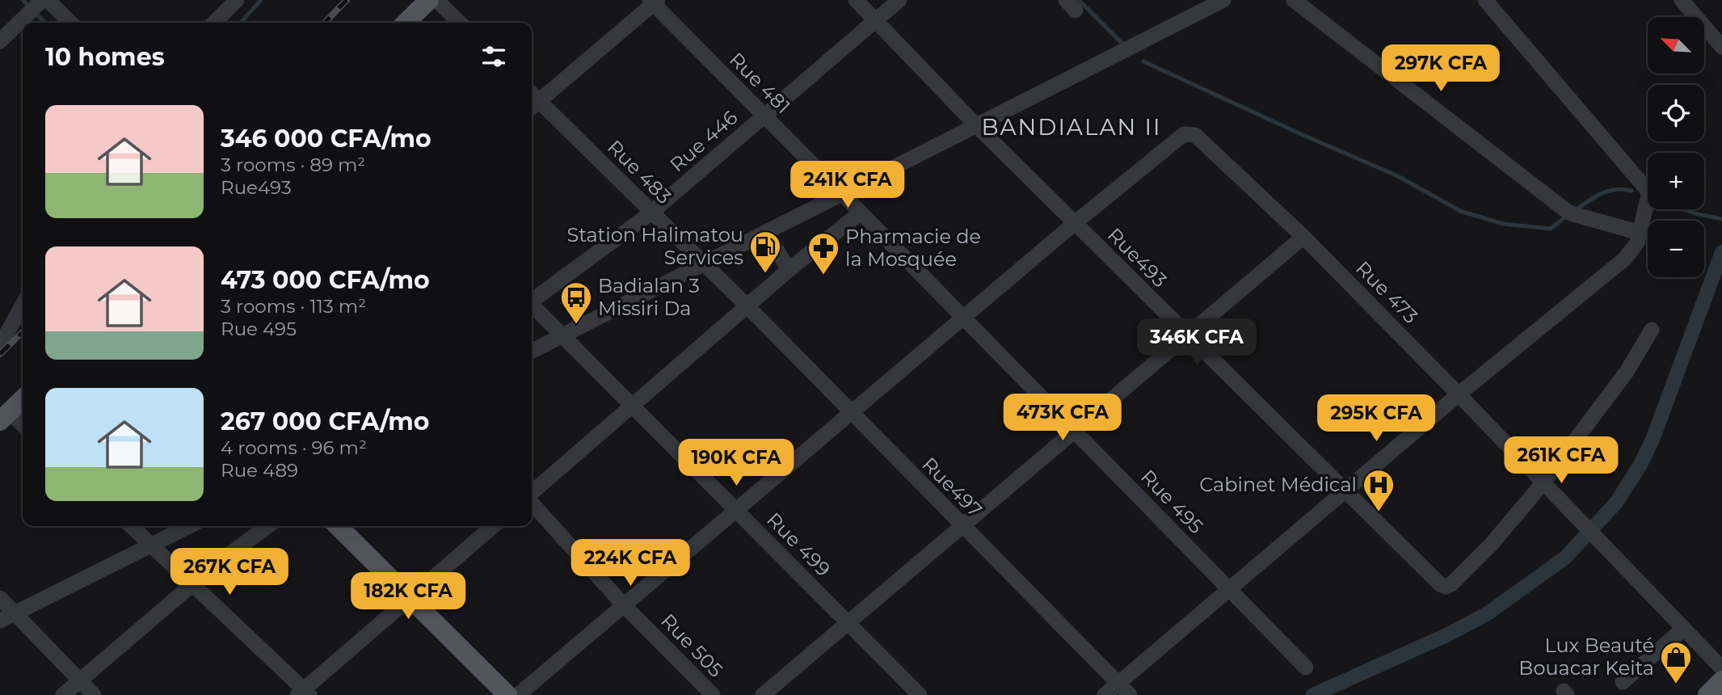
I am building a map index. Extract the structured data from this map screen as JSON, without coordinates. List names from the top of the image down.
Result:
{
  "streets": {
    "street": [
      "Rue 481",
      "Rue 446",
      "Rue 483",
      "Rue493",
      "Rue 473",
      "Rue497",
      "Rue 495",
      "Rue 499",
      "Rue 505"
    ]
  },
  "crossings": [
    ["Rue 481", "Rue 446"],
    ["Rue 481", "Rue 495"],
    ["Rue 446", "Rue 483"],
    ["Rue 446", "Rue493"],
    ["Rue 483", "Rue497"],
    ["Rue493", "Rue 473"]
  ],
  "districts": ["BANDIALAN II"],
  "places": {
    "fuel station": ["Station Halimatou Services"],
    "pharmacy": ["Pharmacie de la Mosquée"],
    "bus stop": ["Badialan 3 Missiri Da"],
    "hospital": ["Cabinet Médical"],
    "shop": ["Lux Beauté Bouacar Keita"]
  },
  "north": "top left",
  "page": {
    "map_buttons": ["+", "−"],
    "heading": "10 homes",
    "price": [
      "297K CFA",
      "241K CFA",
      "346K CFA",
      "473K CFA",
      "295K CFA",
      "261K CFA",
      "190K CFA",
      "224K CFA",
      "267K CFA",
      "182K CFA"
    ],
    "list": [
      {
        "name": "346 000 CFA/mo",
        "note": "3 rooms · 89 m² · Rue493"
      },
      {
        "name": "473 000 CFA/mo",
        "note": "3 rooms · 113 m² · Rue 495"
      },
      {
        "name": "267 000 CFA/mo",
        "note": "4 rooms · 96 m² · Rue 489"
      }
    ]
  }
}
